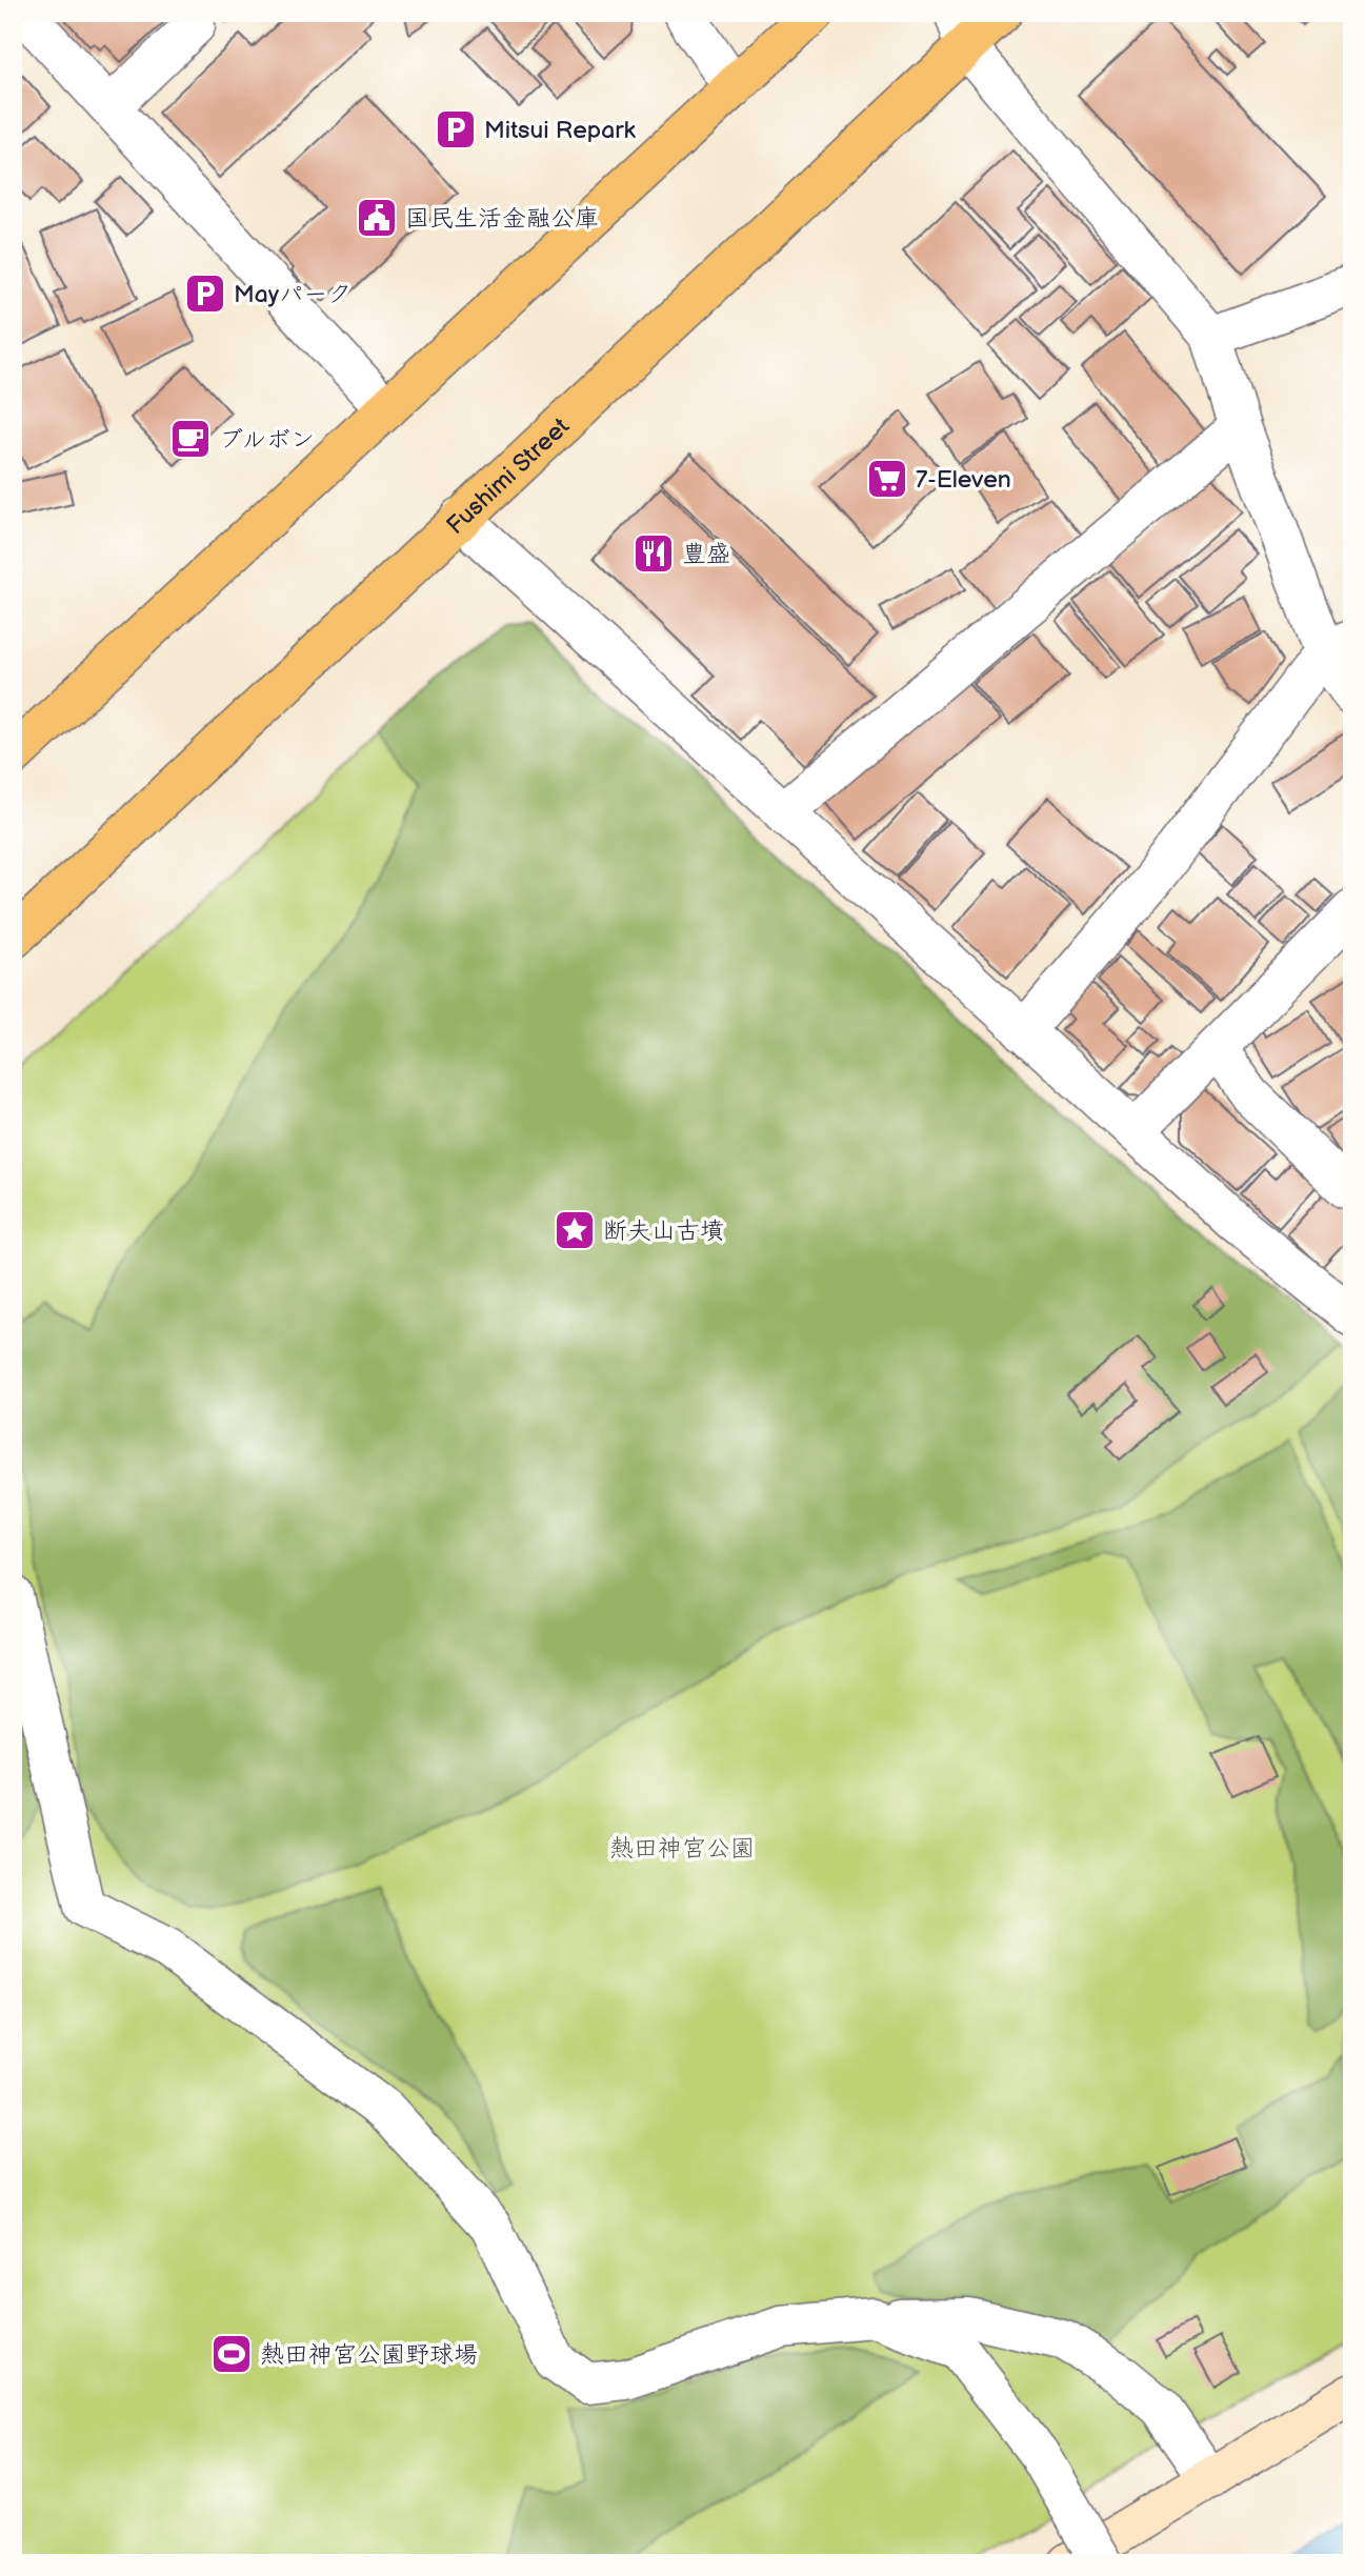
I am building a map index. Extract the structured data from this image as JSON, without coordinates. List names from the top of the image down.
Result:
{
  "streets": {
    "highway": ["Fushimi Street"]
  },
  "parks": ["熱田神宮公園"],
  "places": {
    "parking": ["Mitsui Repark", "Mayパーク"],
    "public building": ["国民生活金融公庫"],
    "cafe": ["ブルボン"],
    "supermarket": ["7-Eleven"],
    "restaurant": ["豊盛"],
    "place": ["断夫山古墳"],
    "sports": ["熱田神宮公園野球場"]
  }
}
